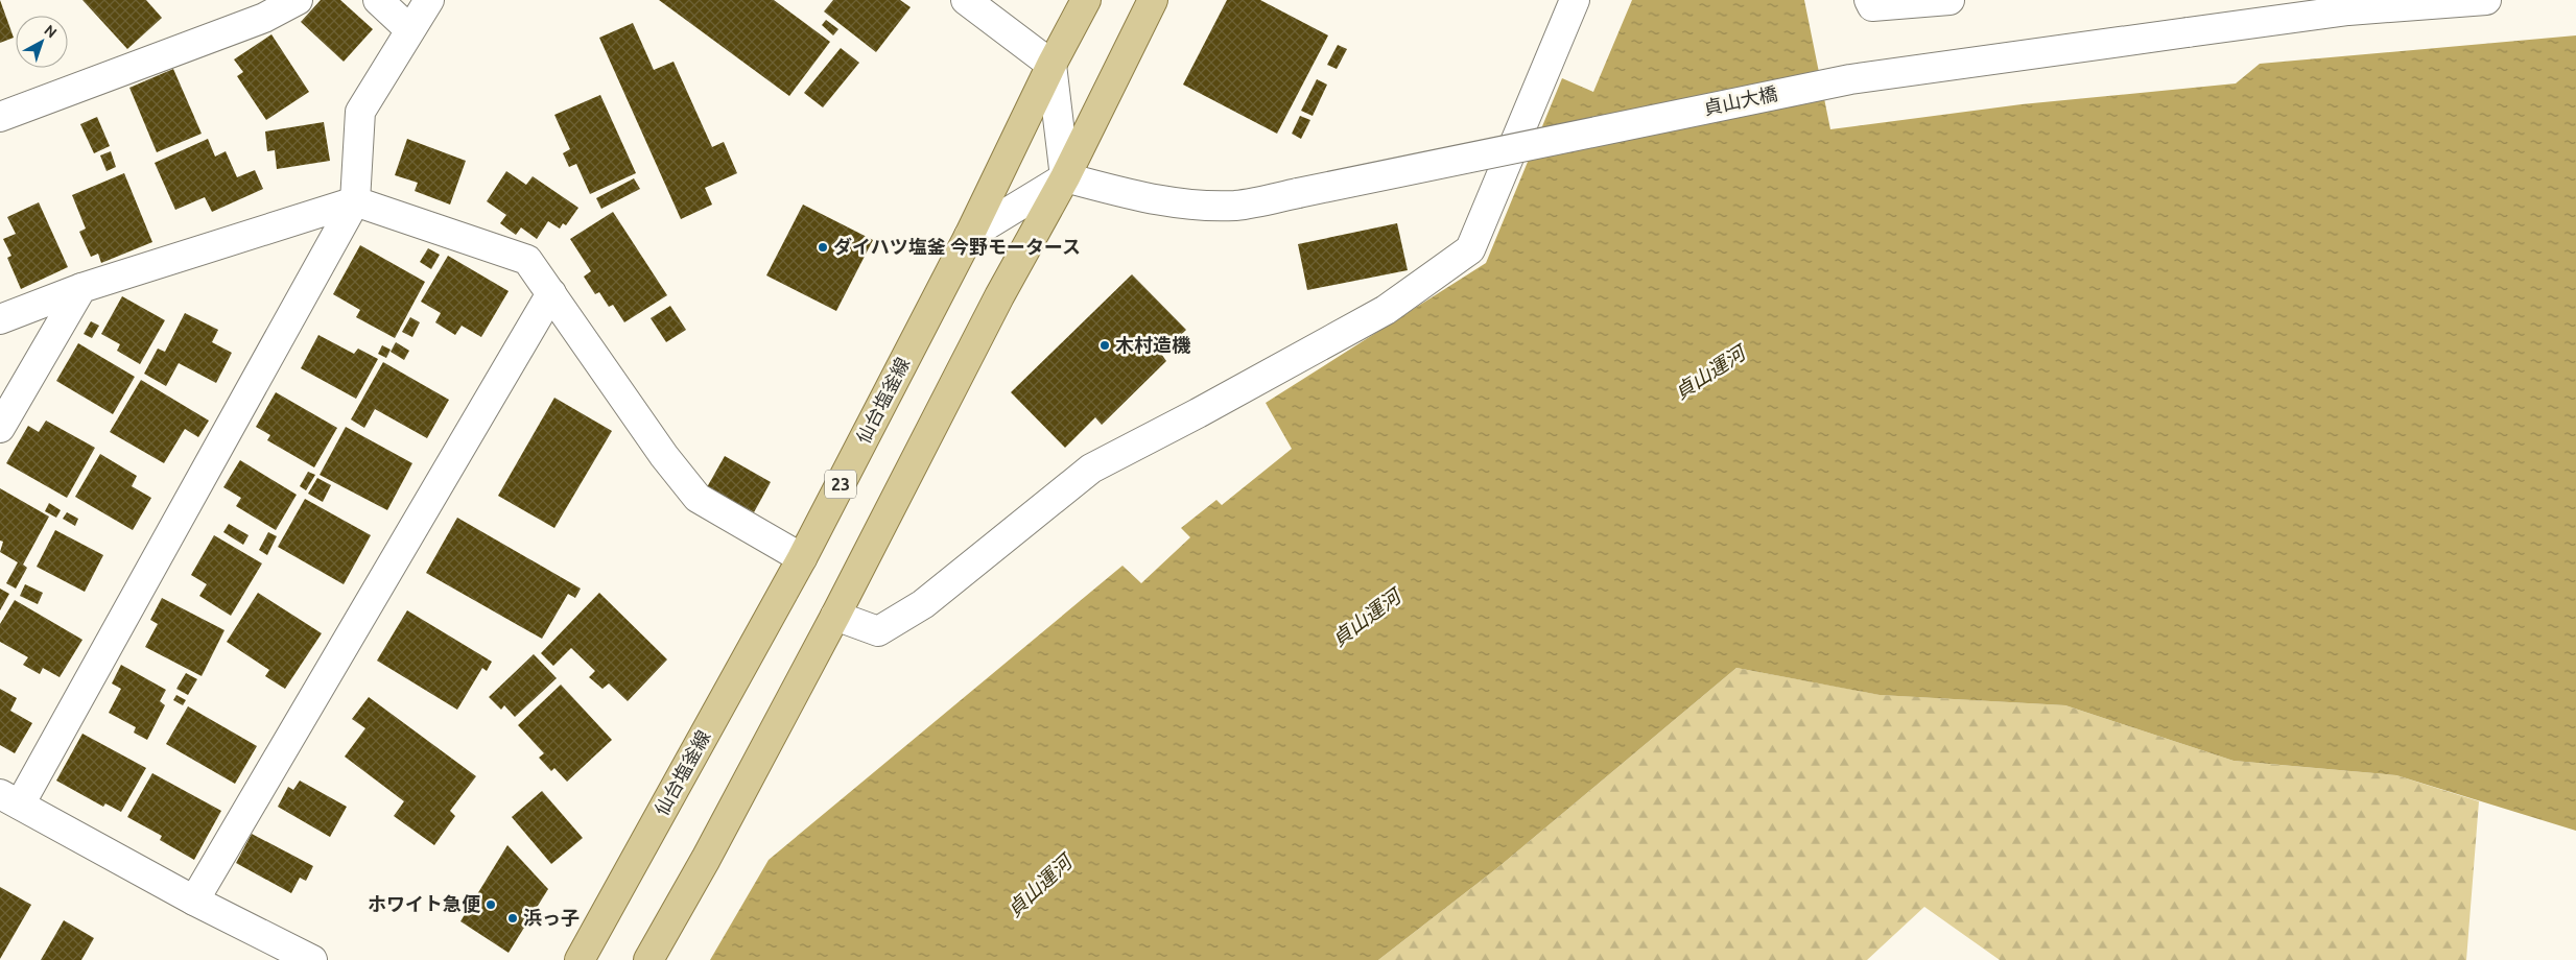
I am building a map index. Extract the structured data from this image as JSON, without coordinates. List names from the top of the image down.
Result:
{
  "streets": {
    "main road": ["仙台塩釜線", "23"],
    "street": ["貞山大橋"]
  },
  "water": ["貞山運河"],
  "places": [
    "ダイハツ塩釜 今野モータース",
    "木村造機",
    "ホワイト急便",
    "浜っ子"
  ],
  "north": "top right"
}
